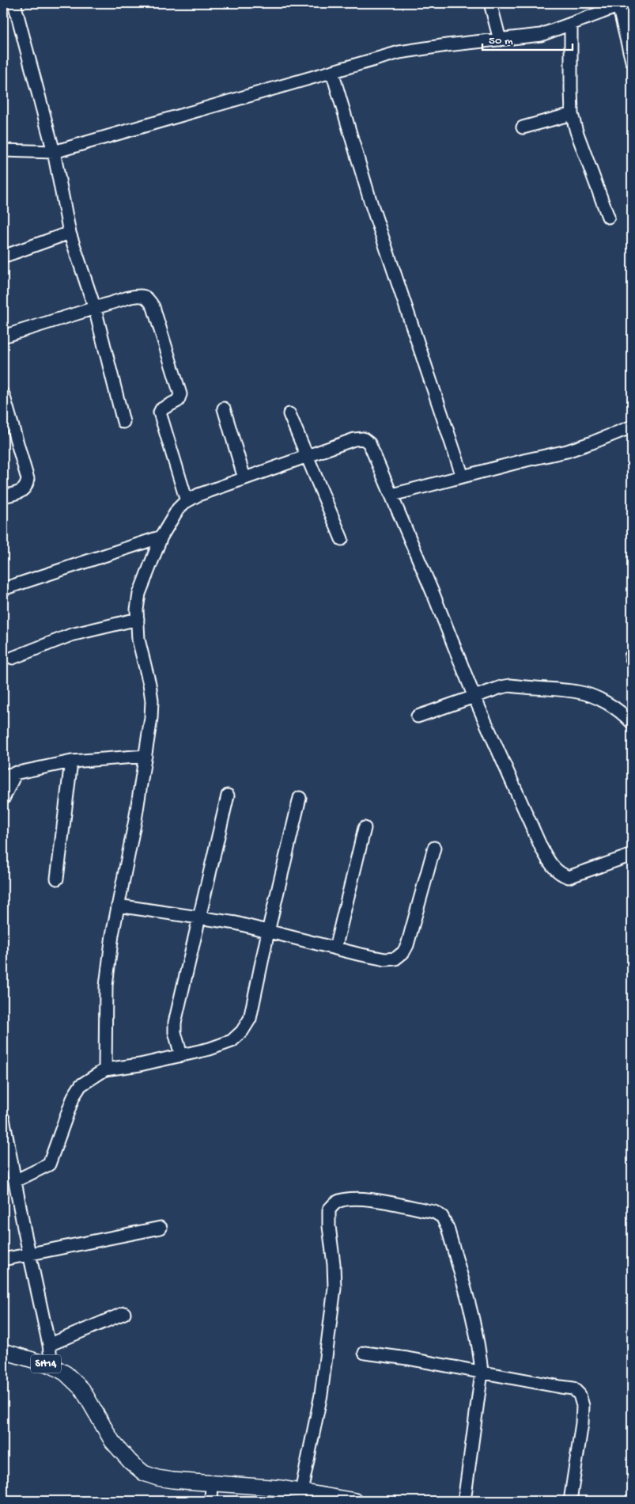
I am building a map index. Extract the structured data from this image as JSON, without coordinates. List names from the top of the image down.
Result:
{
  "streets": {
    "main road": ["SH14"]
  },
  "scale_bar": "50 m"
}
